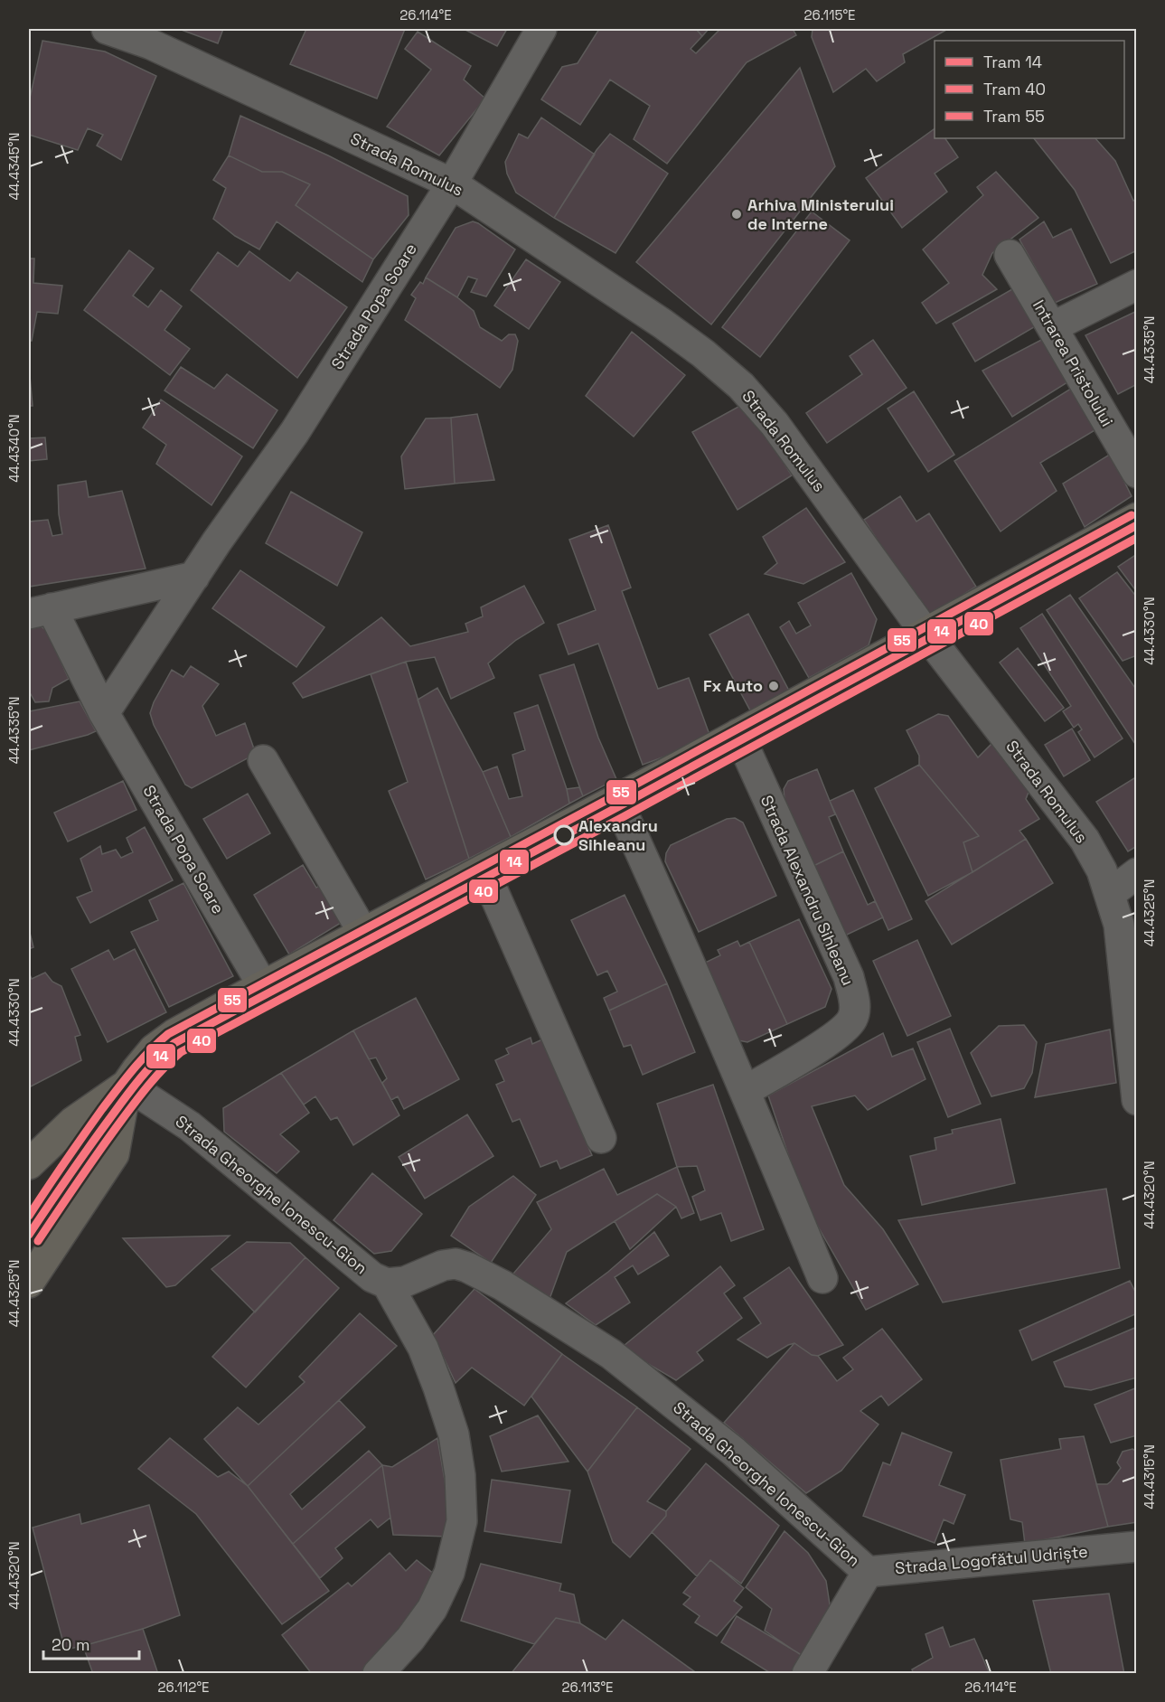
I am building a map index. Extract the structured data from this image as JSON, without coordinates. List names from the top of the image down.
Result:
{
  "streets": {
    "street": [
      "Strada Romulus",
      "Strada Popa Soare",
      "Intrarea Pristolului",
      "Strada Alexandru Sihleanu",
      "Strada Gheorghe Ionescu-Gion",
      "Strada Logofătul Udriște"
    ]
  },
  "crossings": [
    ["Strada Romulus", "Strada Popa Soare"],
    ["Strada Gheorghe Ionescu-Gion", "Strada Logofătul Udriște"]
  ],
  "places": ["Arhiva Ministerului de Interne", "Fx Auto", "Alexandru Sihleanu"],
  "lines": ["tram line 55", "tram line 14", "tram line 40"],
  "legend": ["Tram 14", "Tram 40", "Tram 55"],
  "scale_bar": "20 m",
  "coordinates": [
    "26.114°E",
    "26.115°E",
    "44.4345°N",
    "44.4335°N",
    "44.4340°N",
    "44.4330°N",
    "44.4325°N",
    "44.4320°N",
    "44.4315°N",
    "26.112°E",
    "26.113°E"
  ]
}
